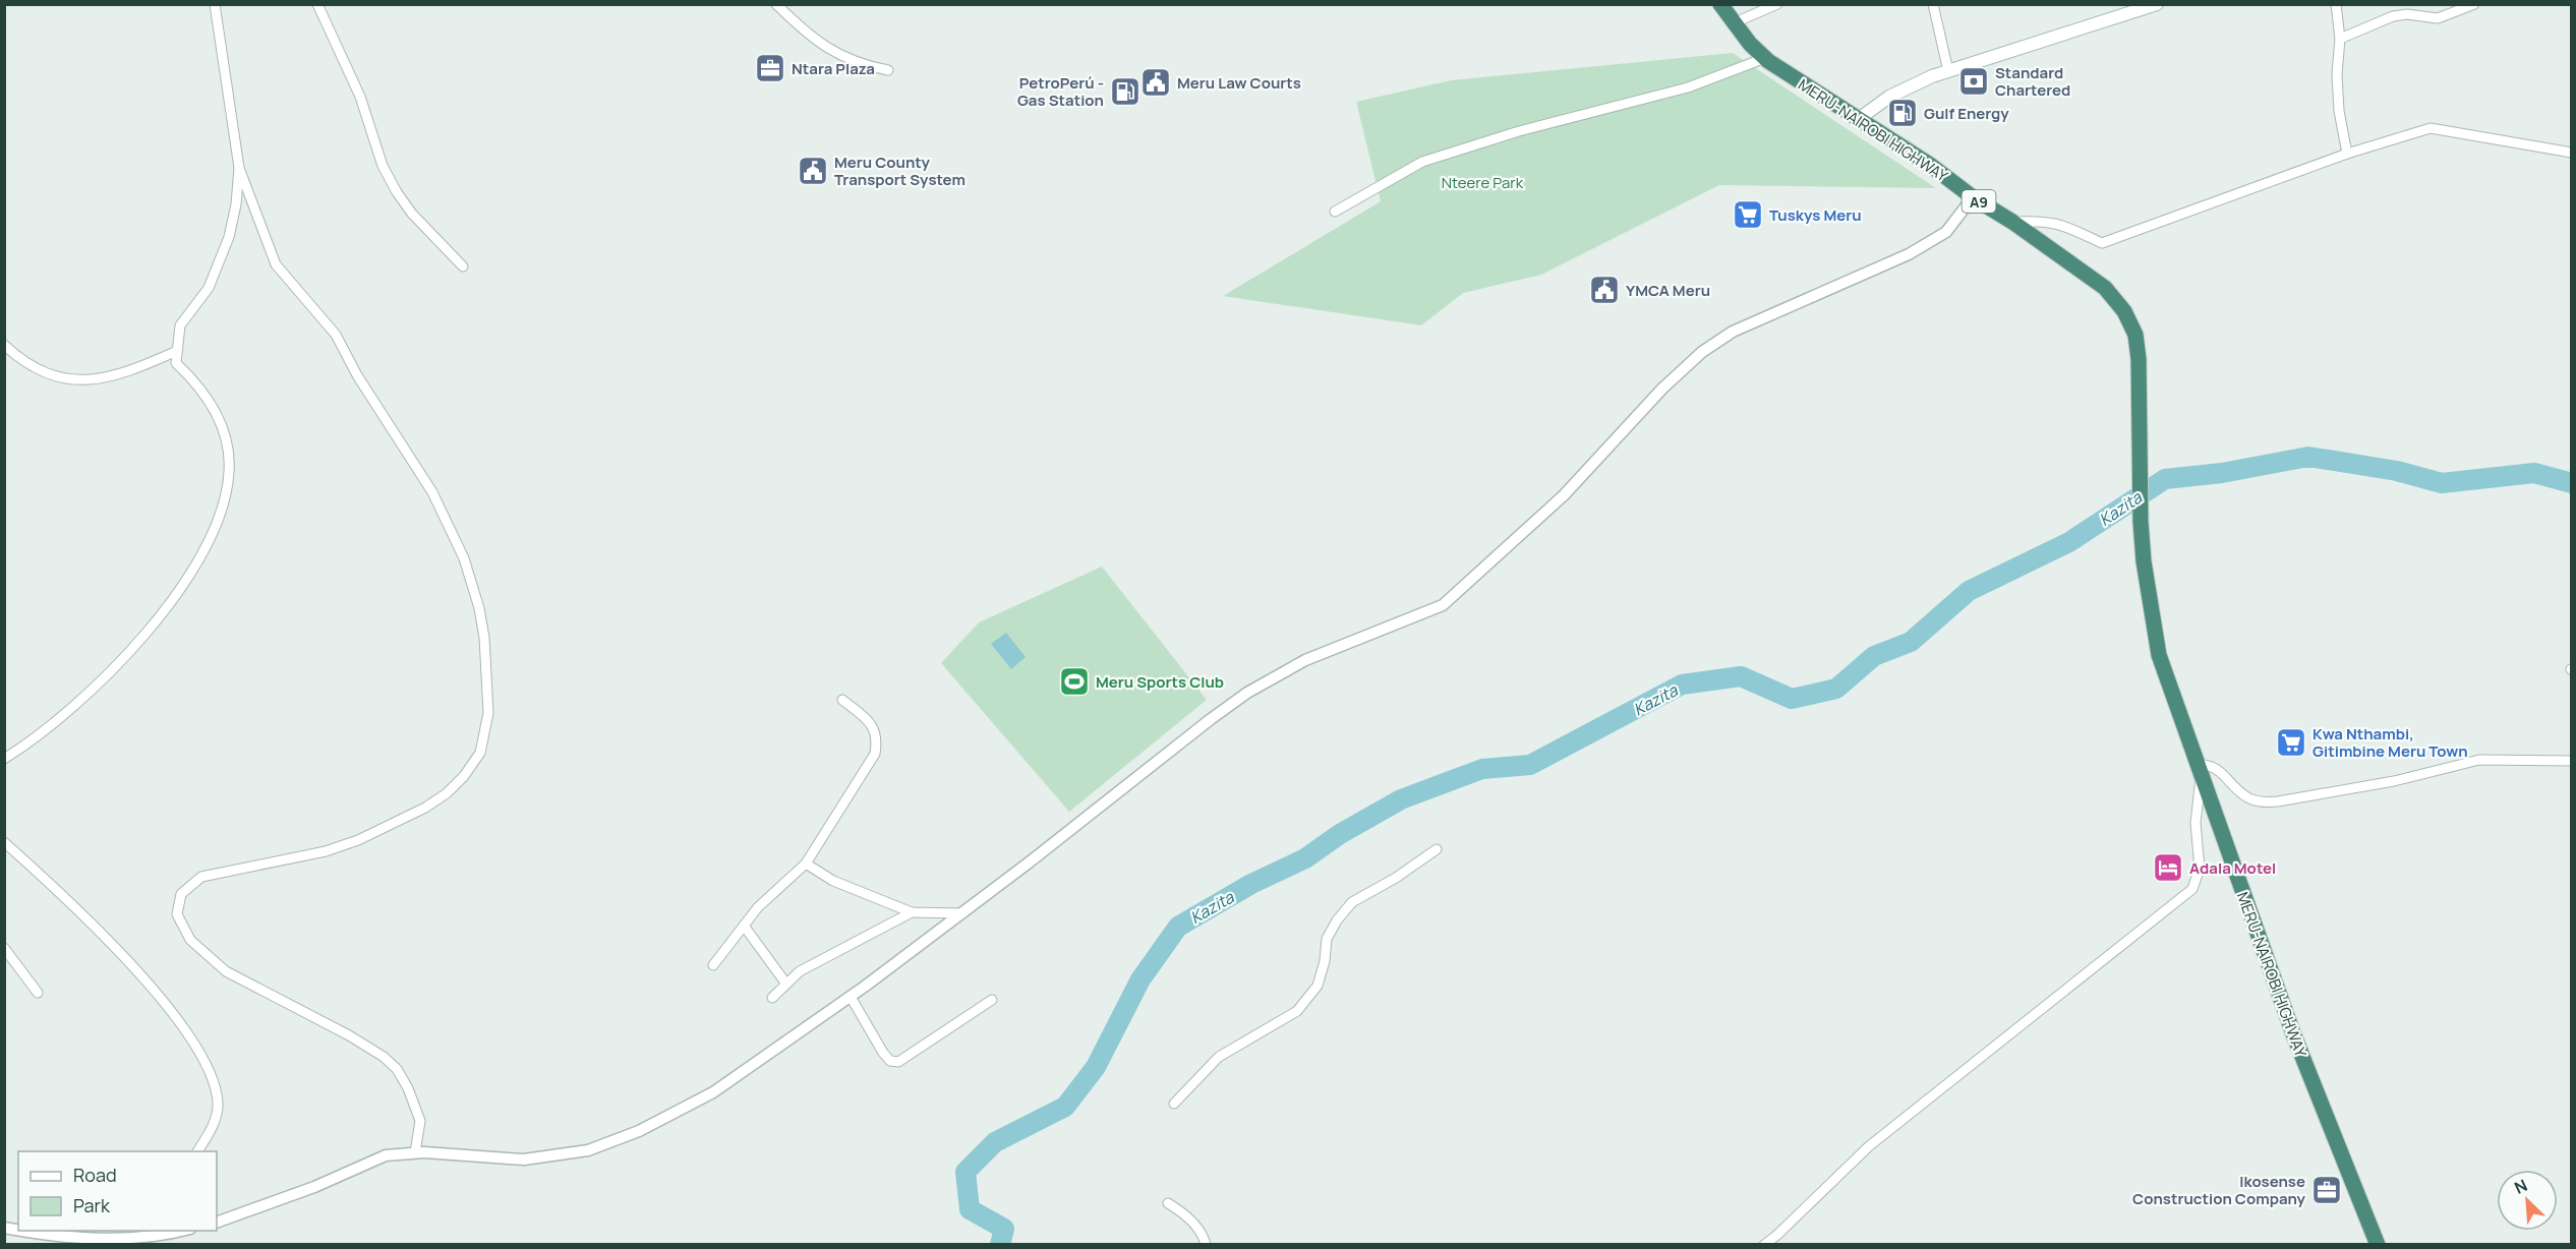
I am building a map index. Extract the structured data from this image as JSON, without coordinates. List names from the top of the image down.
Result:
{
  "streets": {
    "highway": ["MERU-NAIROBI HIGHWAY", "A9"]
  },
  "water": ["Kazita"],
  "parks": ["Nteere Park"],
  "places": {
    "office": ["Ntara Plaza", "Ikosense Construction Company"],
    "bank": ["Standard Chartered"],
    "public building": ["Meru Law Courts", "Meru County Transport System", "YMCA Meru"],
    "fuel station": ["PetroPerú - Gas Station", "Gulf Energy"],
    "supermarket": ["Tuskys Meru", "Kwa Nthambi, Gitimbine Meru Town"],
    "sports": ["Meru Sports Club"],
    "hotel": ["Adala Motel"]
  },
  "legend": ["Road", "Park"],
  "north": "top left"
}
